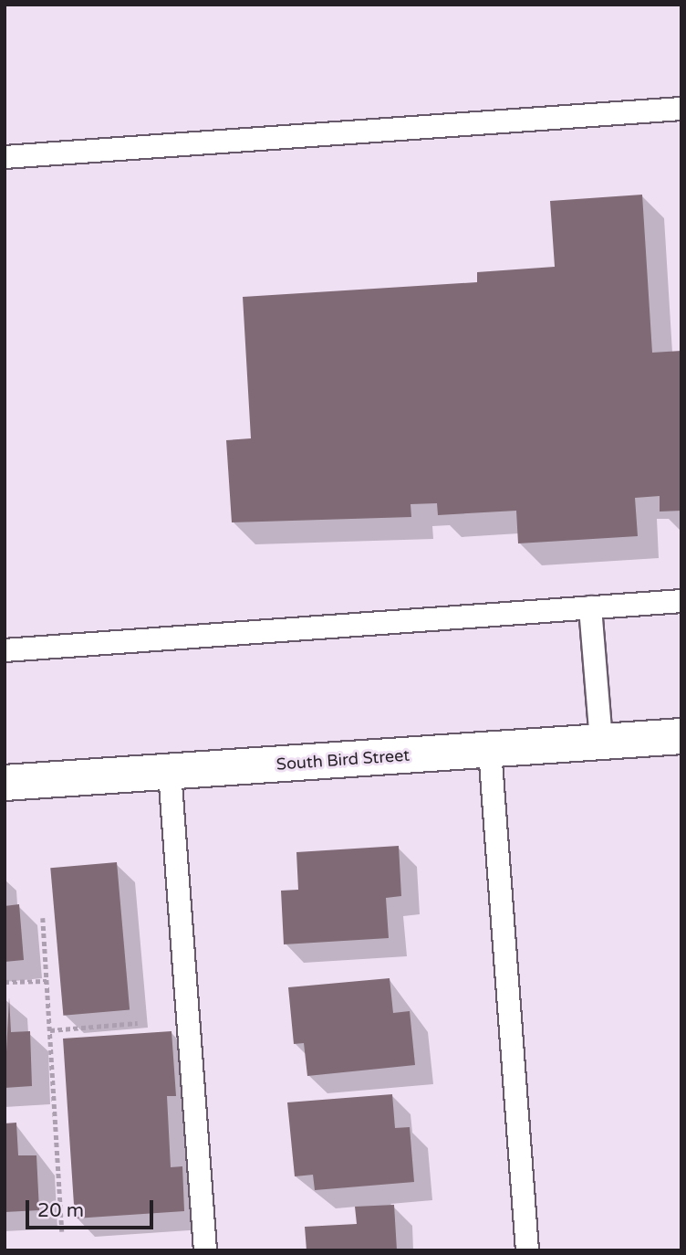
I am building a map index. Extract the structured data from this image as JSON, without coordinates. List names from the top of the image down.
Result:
{
  "streets": {
    "street": ["South Bird Street"]
  },
  "scale_bar": "20 m"
}
